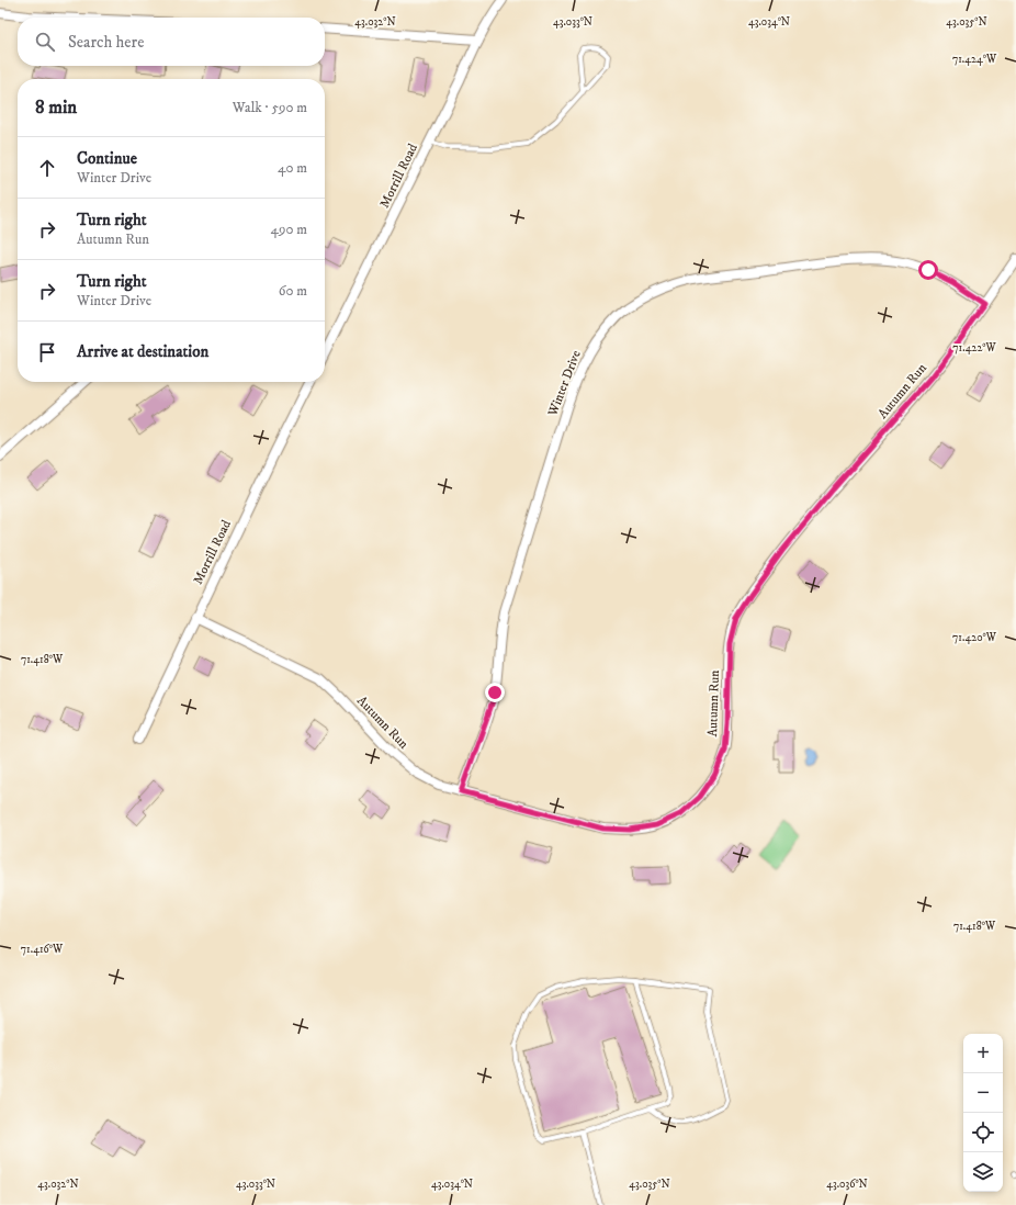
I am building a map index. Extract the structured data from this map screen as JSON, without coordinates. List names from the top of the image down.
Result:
{
  "streets": {
    "street": ["Morrill Road", "Winter Drive", "Autumn Run"]
  },
  "crossings": [
    ["Morrill Road", "Autumn Run"],
    ["Winter Drive", "Autumn Run"]
  ],
  "page": {
    "search": "Search here",
    "heading": ["8 min", "Walk · 590 m"],
    "list": [
      ["Continue", "Winter Drive", "40 m"],
      ["Turn right", "Autumn Run", "490 m"],
      ["Turn right", "Winter Drive", "60 m"],
      "Arrive at destination"
    ],
    "map_buttons": ["+", "−"]
  },
  "coordinates": [
    "43.032°N",
    "43.033°N",
    "43.034°N",
    "43.035°N",
    "71.424°W",
    "71.422°W",
    "71.420°W",
    "71.418°W",
    "71.416°W",
    "43.036°N"
  ]
}
